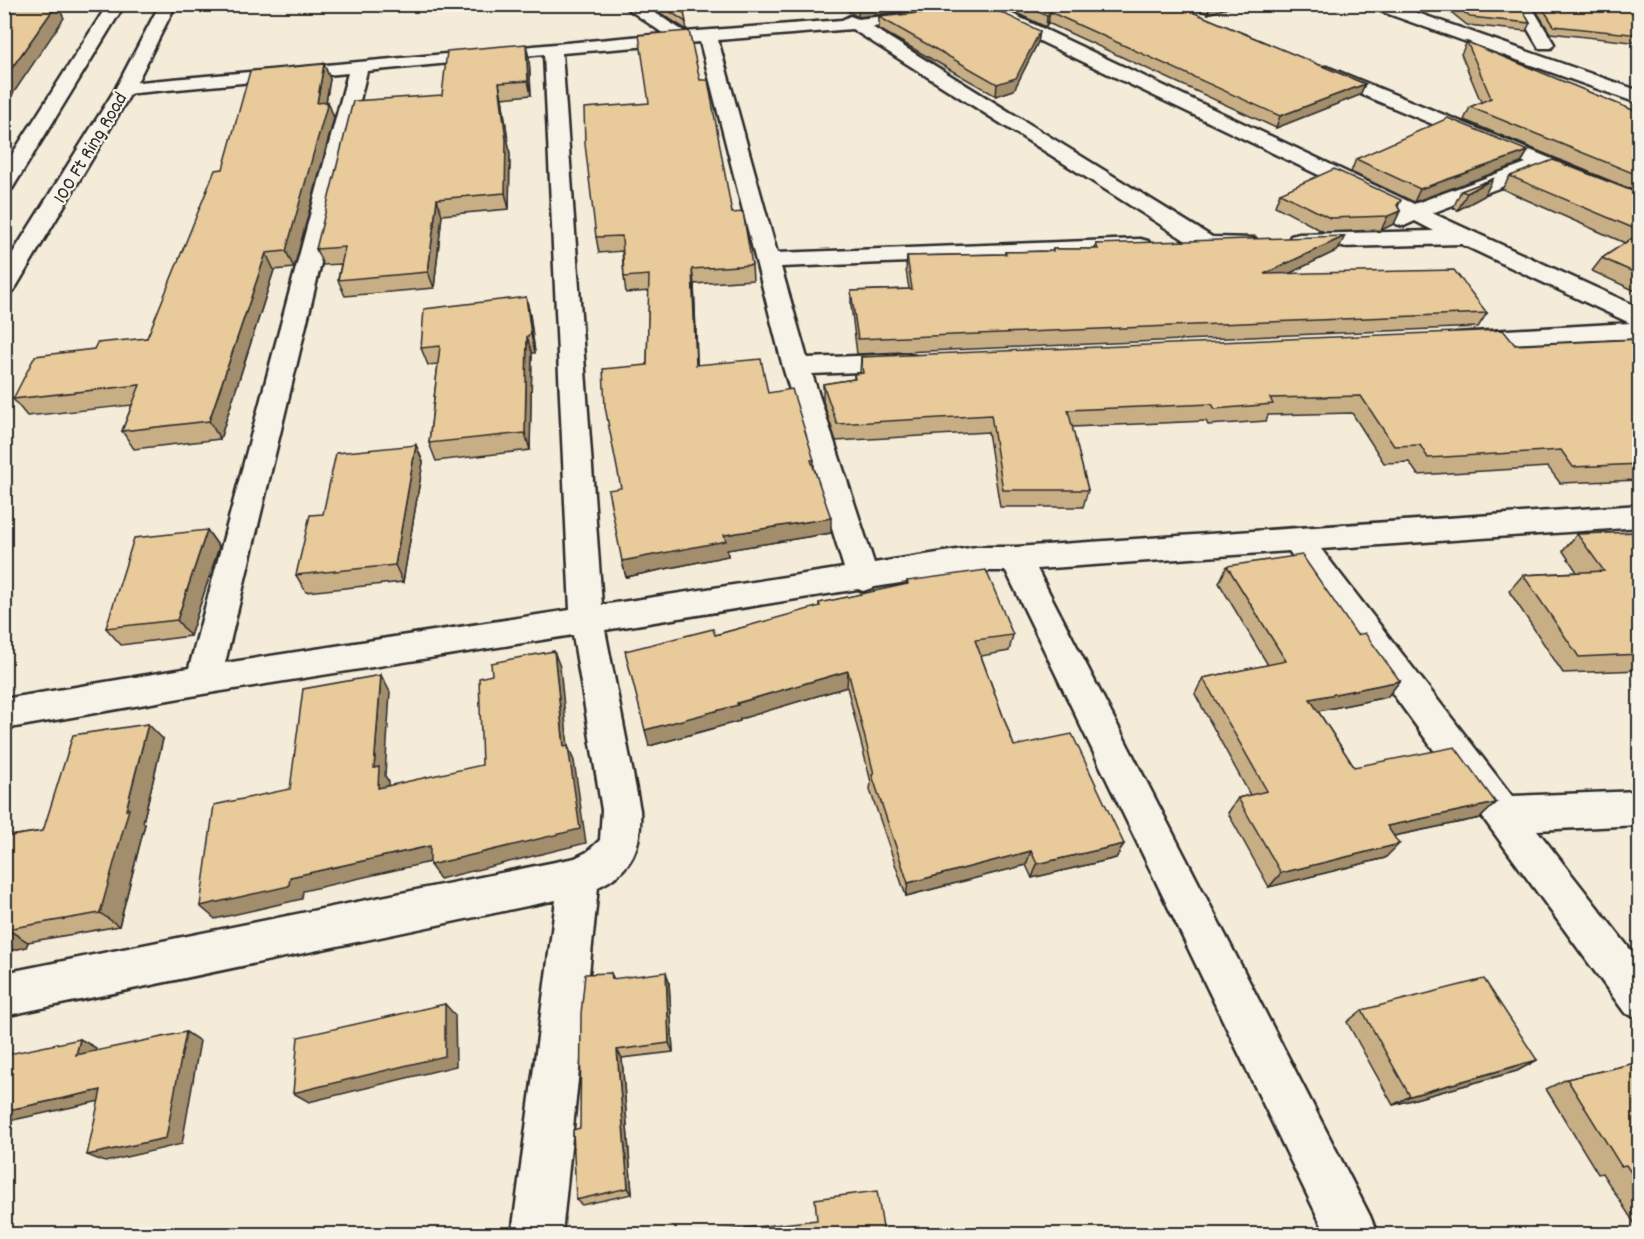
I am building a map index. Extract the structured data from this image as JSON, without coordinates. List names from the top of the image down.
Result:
{
  "streets": {
    "street": ["100 Ft Ring Road"]
  }
}
